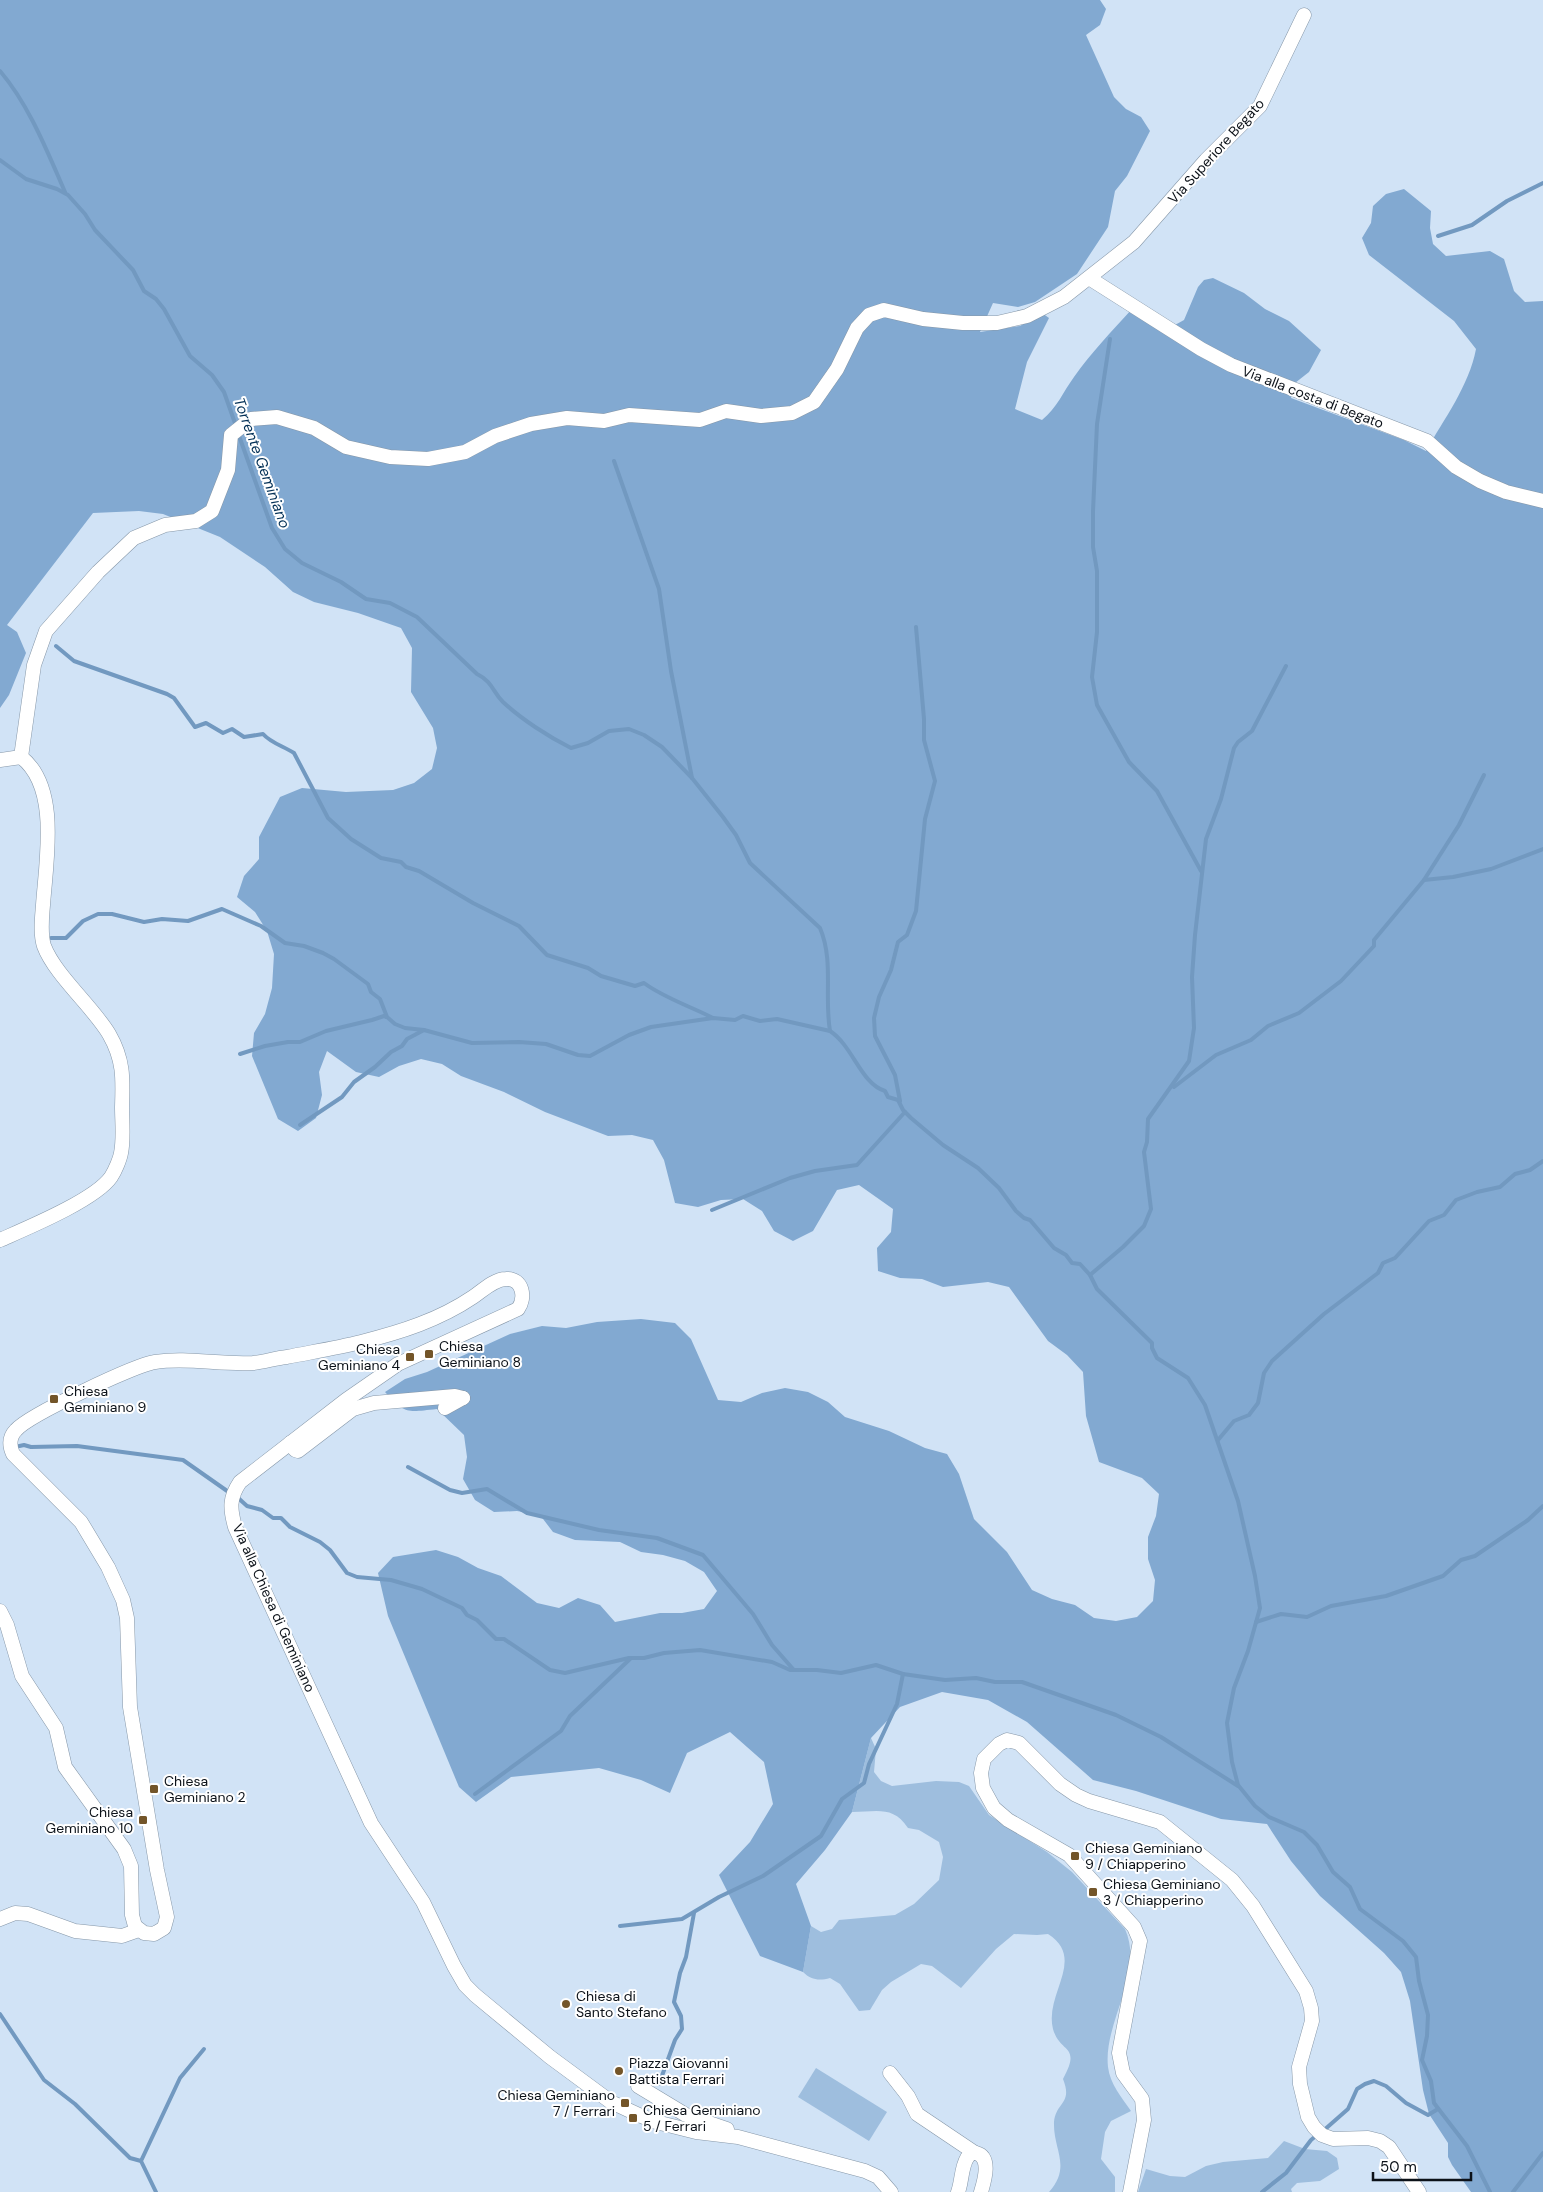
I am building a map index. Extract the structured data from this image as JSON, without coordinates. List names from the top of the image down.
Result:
{
  "streets": {
    "street": ["Via Superiore Begato", "Via alla costa di Begato", "Via alla Chiesa di Geminiano"]
  },
  "crossings": [
    ["Via Superiore Begato", "Via alla costa di Begato"]
  ],
  "water": ["Torrente Geminiano"],
  "places": {
    "transit": [
      "Chiesa Geminiano 8",
      "Chiesa Geminiano 4",
      "Chiesa Geminiano 9",
      "Chiesa Geminiano 2",
      "Chiesa Geminiano 10",
      "Chiesa Geminiano 9 / Chiapperino",
      "Chiesa Geminiano 3 / Chiapperino",
      "Chiesa Geminiano 7 / Ferrari",
      "Chiesa Geminiano 5 / Ferrari"
    ],
    "other": ["Chiesa di Santo Stefano", "Piazza Giovanni Battista Ferrari"]
  },
  "scale_bar": "50 m"
}
